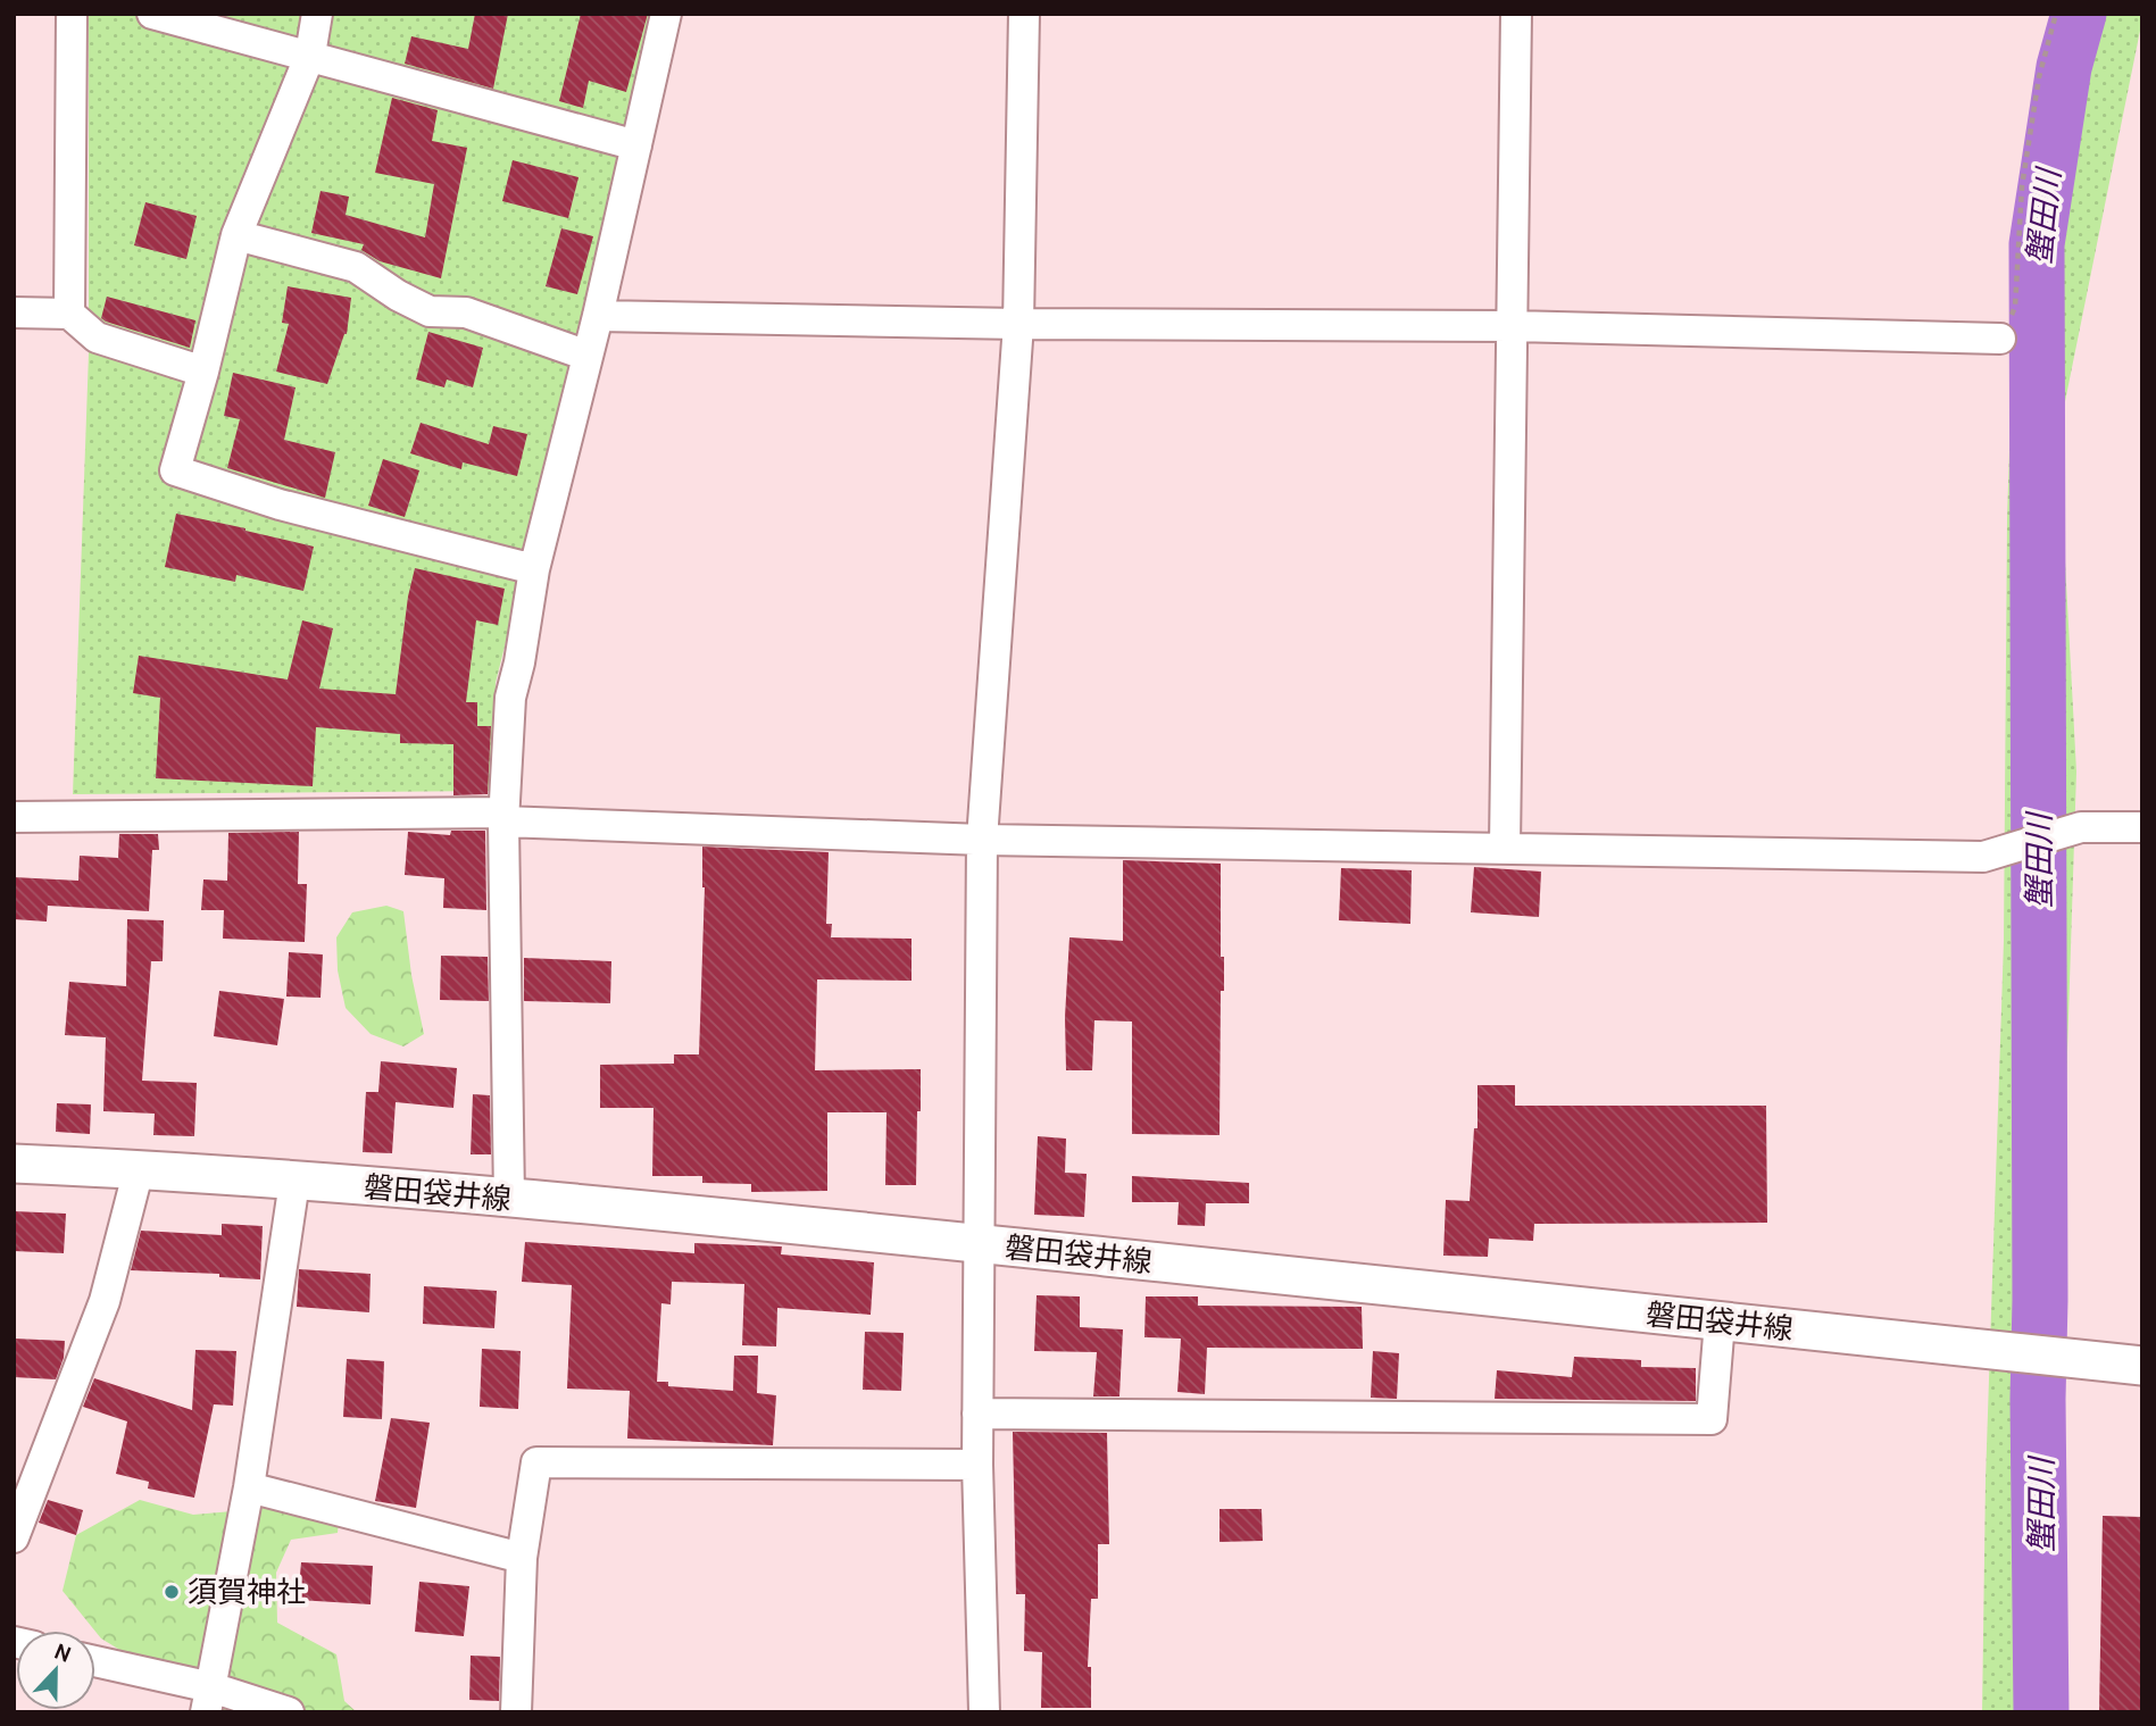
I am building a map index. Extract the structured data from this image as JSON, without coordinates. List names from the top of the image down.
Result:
{
  "streets": {
    "main road": ["磐田袋井線"]
  },
  "water": ["蟹田川"],
  "places": ["須賀神社"],
  "north": "top"
}
